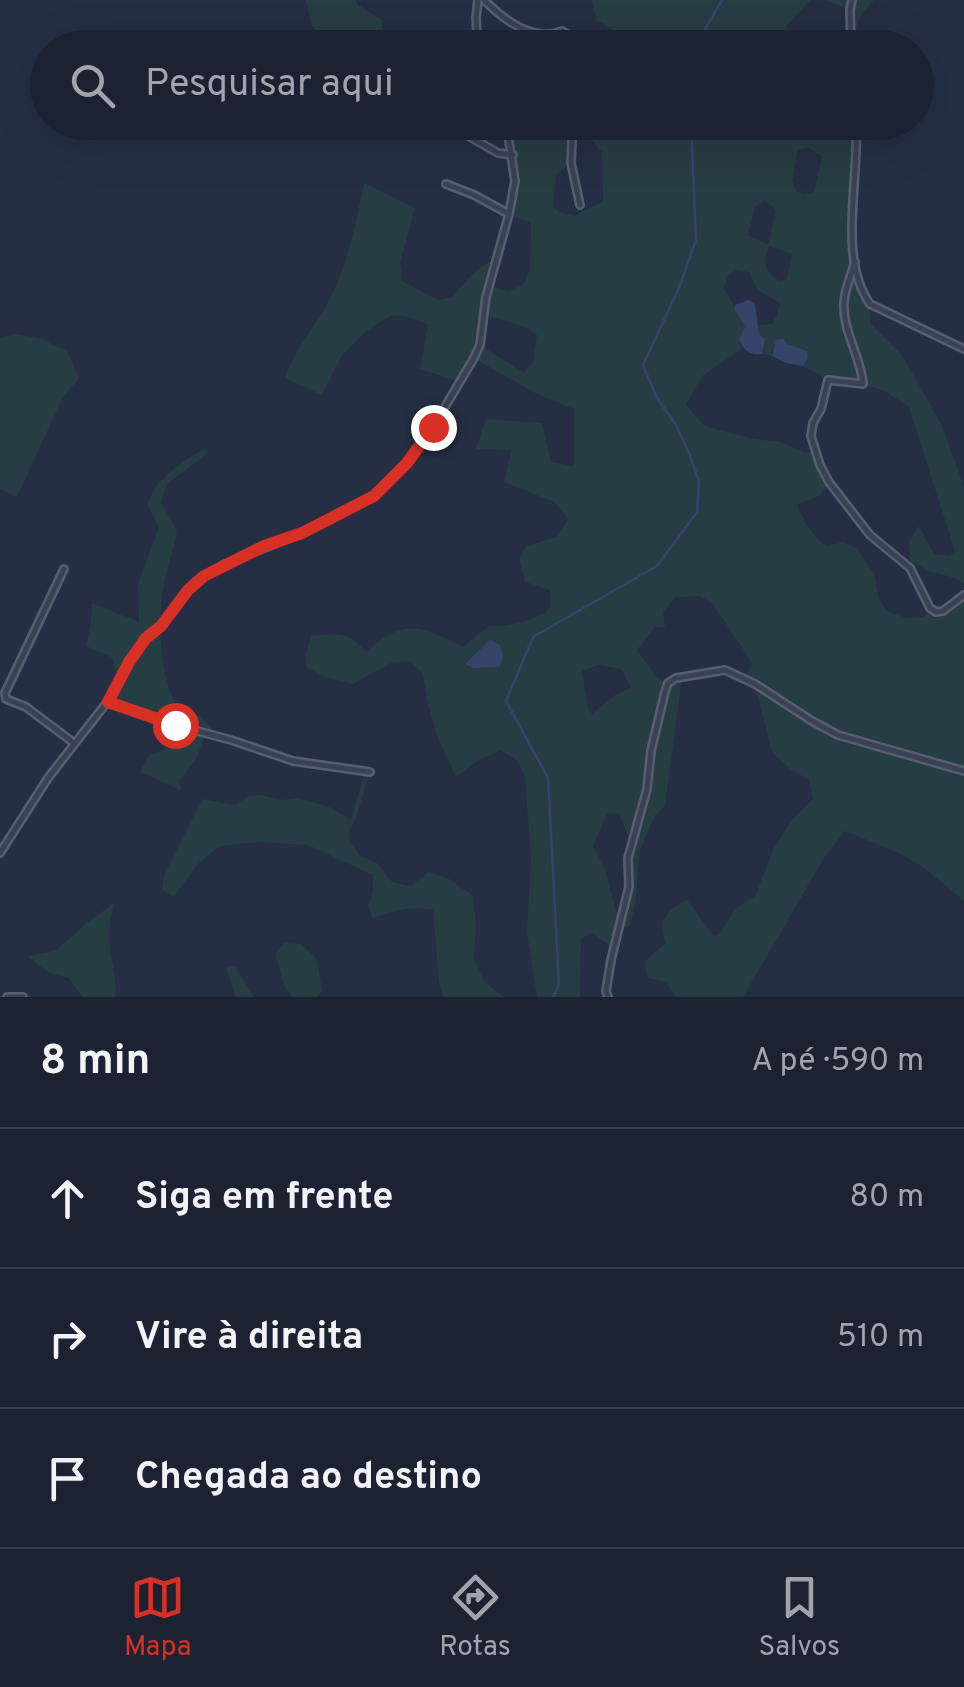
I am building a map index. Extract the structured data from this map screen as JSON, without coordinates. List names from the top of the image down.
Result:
{
  "page": {
    "search": "Pesquisar aqui",
    "heading": ["8 min", "A pé · 590 m"],
    "list": [
      ["Siga em frente", "80 m"],
      ["Vire à direita", "510 m"],
      "Chegada ao destino"
    ],
    "nav": ["Mapa", "Rotas", "Salvos"]
  }
}
